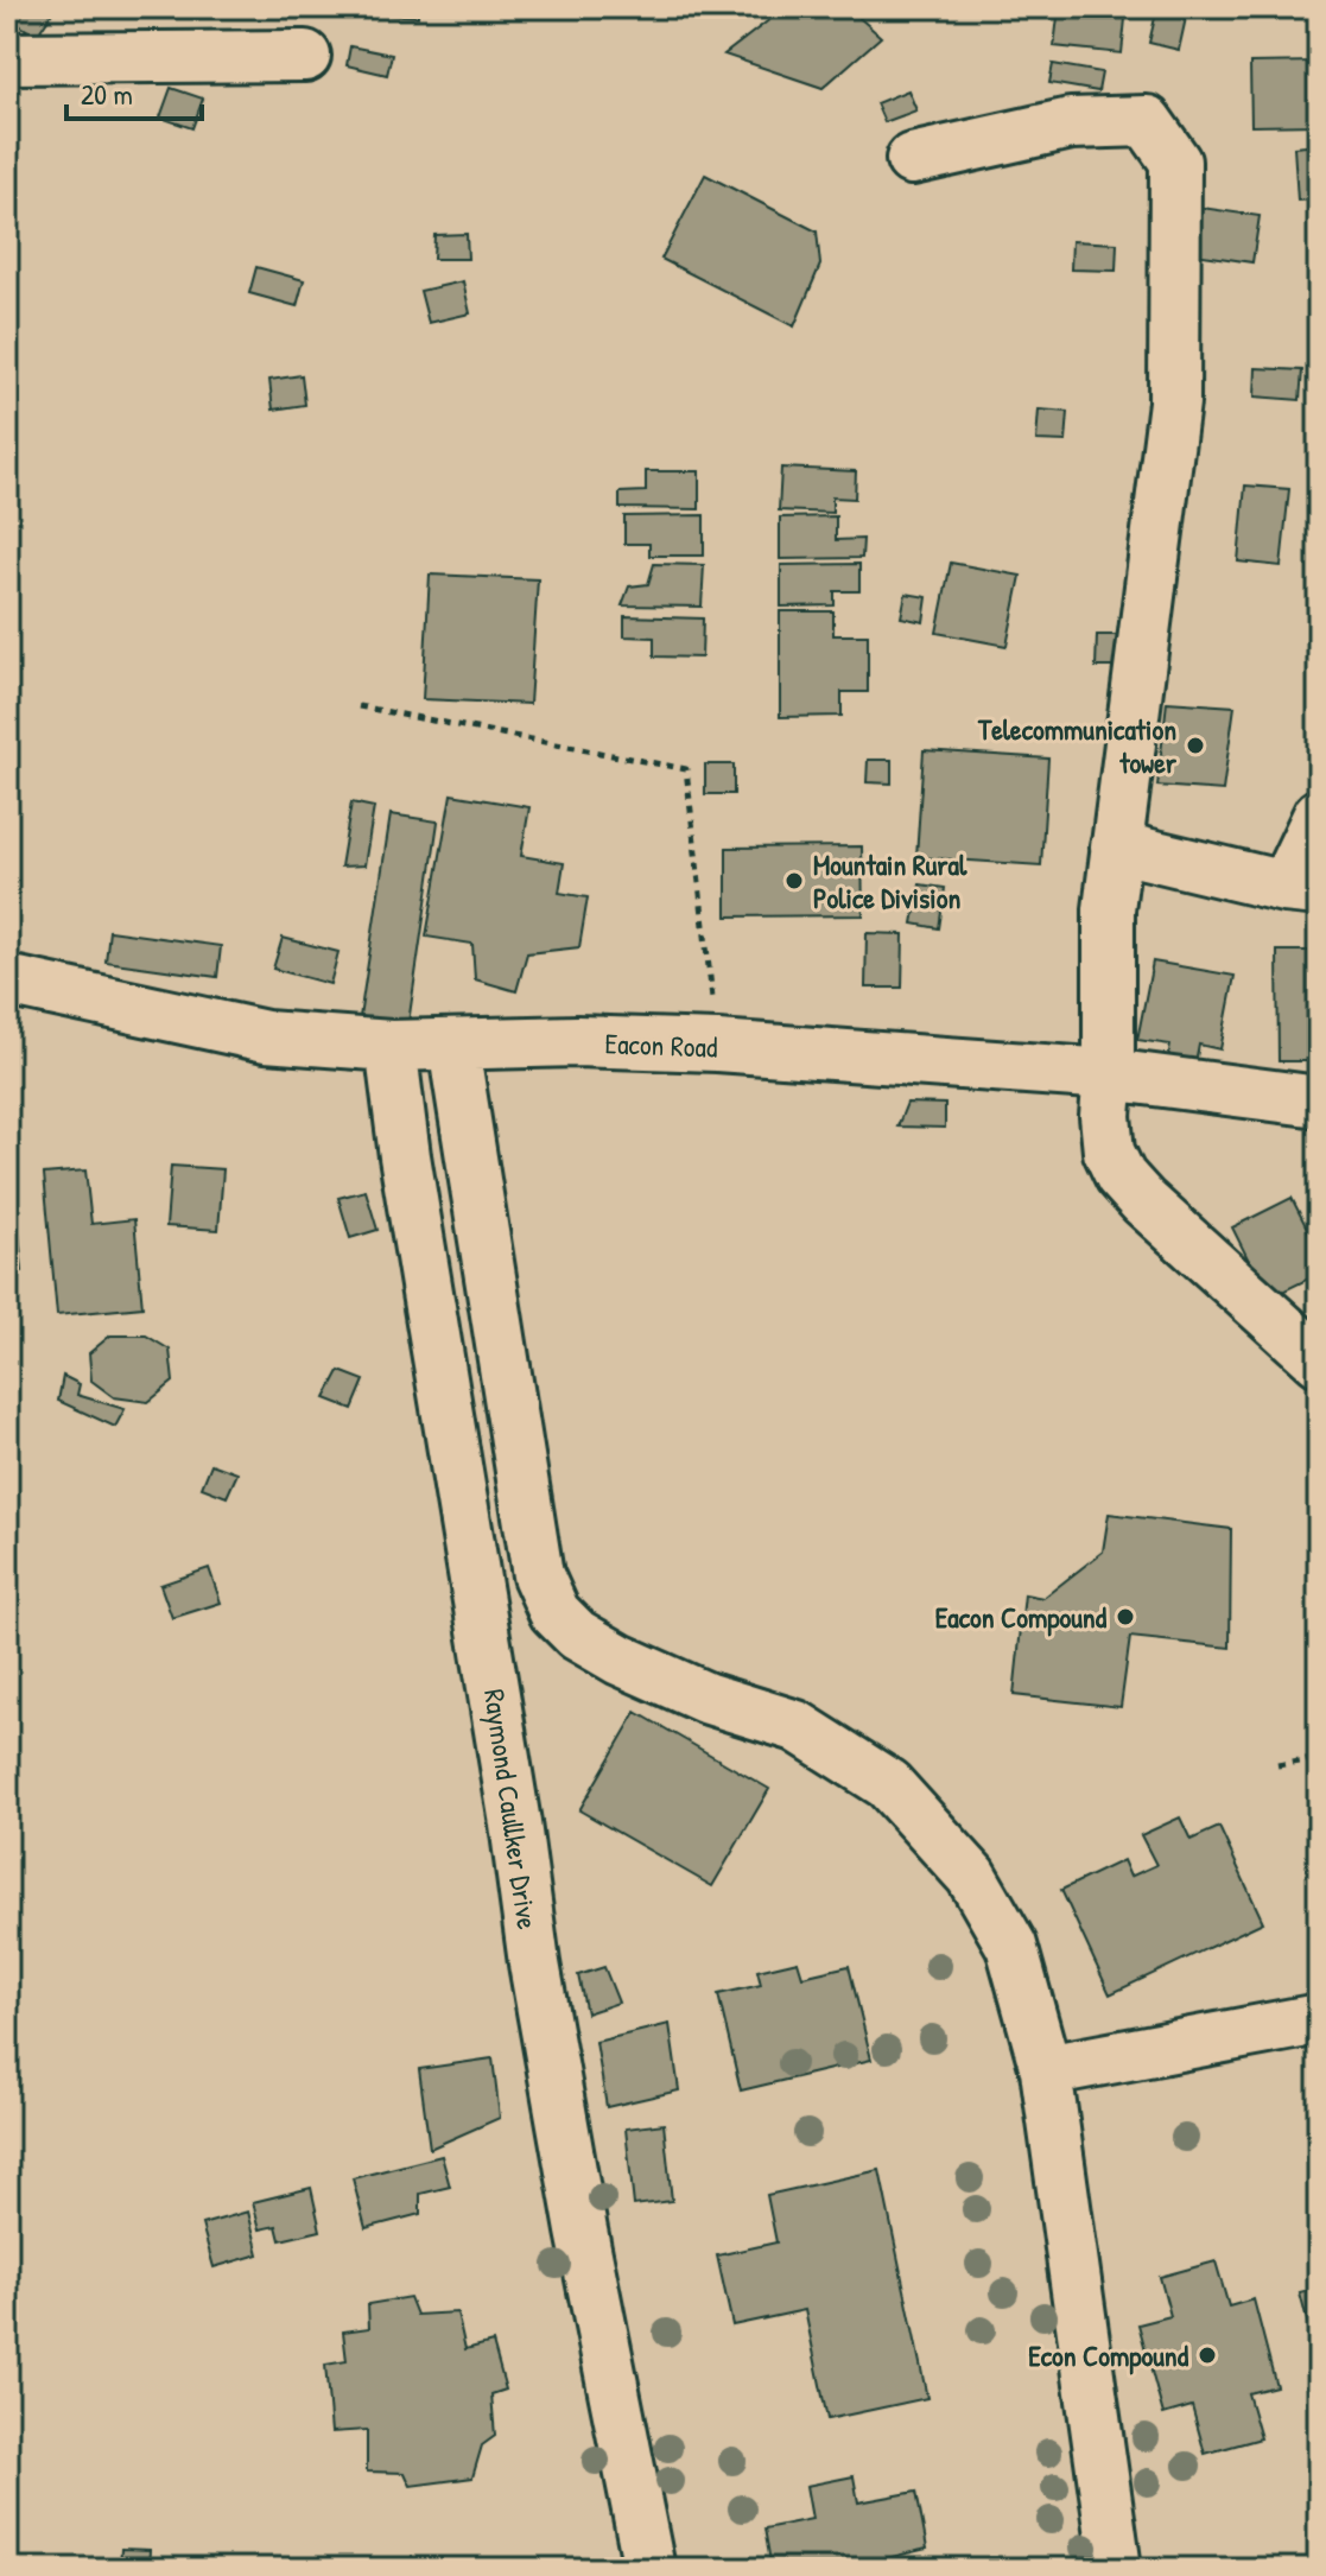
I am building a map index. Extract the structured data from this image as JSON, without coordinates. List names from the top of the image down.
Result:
{
  "streets": {
    "street": ["Eacon Road", "Raymond Caullker Drive"]
  },
  "crossings": [
    ["Eacon Road", "Raymond Caullker Drive"]
  ],
  "places": [
    "Telecommunication tower",
    "Mountain Rural Police Division",
    "Eacon Compound",
    "Econ Compound"
  ],
  "scale_bar": "20 m"
}
